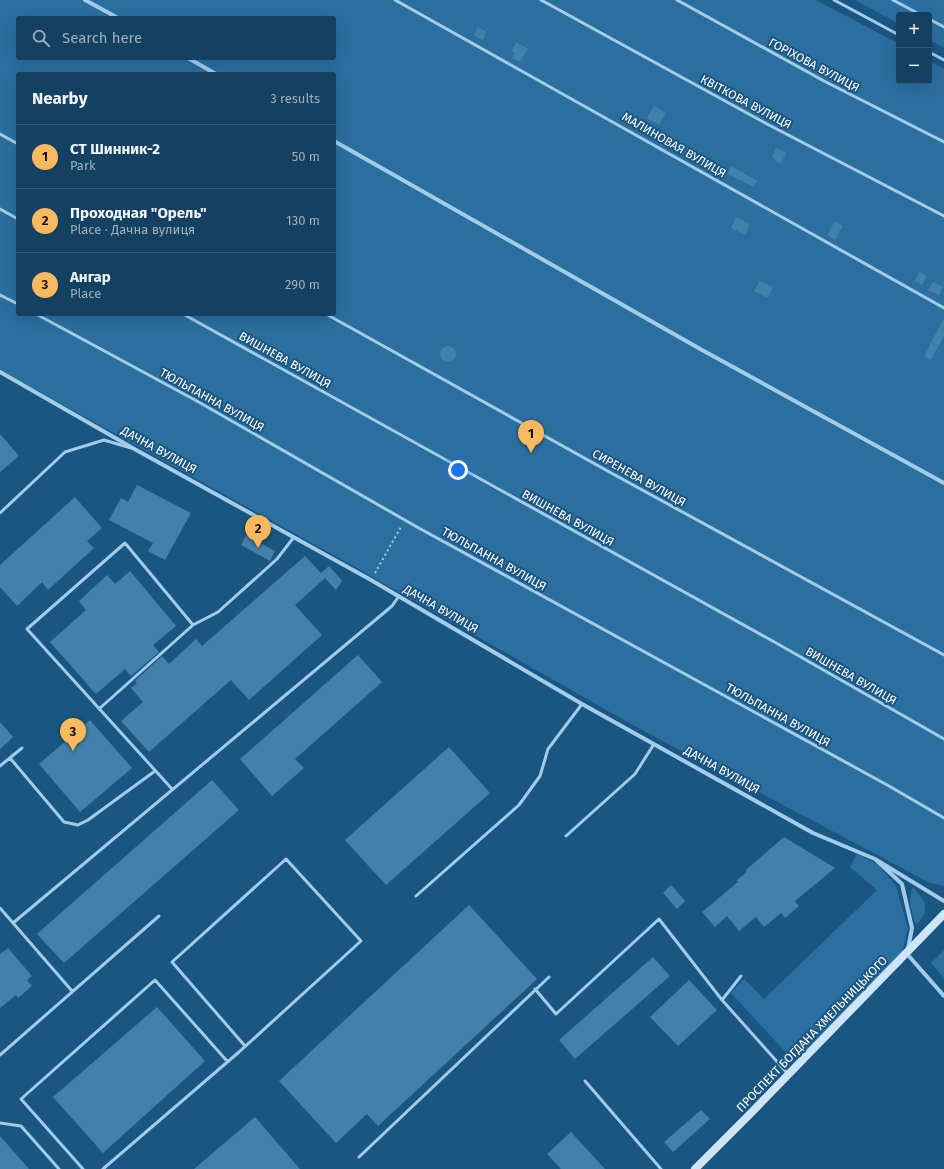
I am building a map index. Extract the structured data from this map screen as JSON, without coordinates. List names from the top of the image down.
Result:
{
  "streets": {
    "main road": ["ПРОСПЕКТ БОГДАНА ХМЕЛЬНИЦЬКОГО"],
    "street": ["ДАЧНА ВУЛИЦЯ"],
    "lane": [
      "ГОРІХОВА ВУЛИЦЯ",
      "КВІТКОВА ВУЛИЦЯ",
      "МАЛИНОВАЯ ВУЛИЦЯ",
      "ВИШНЕВА ВУЛИЦЯ",
      "ТЮЛЬПАННА ВУЛИЦЯ",
      "СИРЕНЕВА ВУЛИЦЯ"
    ]
  },
  "page": {
    "map_buttons": ["+", "−"],
    "search": "Search here",
    "heading": ["Nearby", "3 results"],
    "list": [
      {
        "mark": "1",
        "name": "СТ Шинник-2",
        "note": "Park",
        "value": "50 m"
      },
      {
        "mark": "2",
        "name": "Проходная \"Орель\"",
        "note": "Place · Дачна вулиця",
        "value": "130 m"
      },
      {
        "mark": "3",
        "name": "Ангар",
        "note": "Place",
        "value": "290 m"
      }
    ],
    "pins": ["1", "2", "3"]
  }
}
